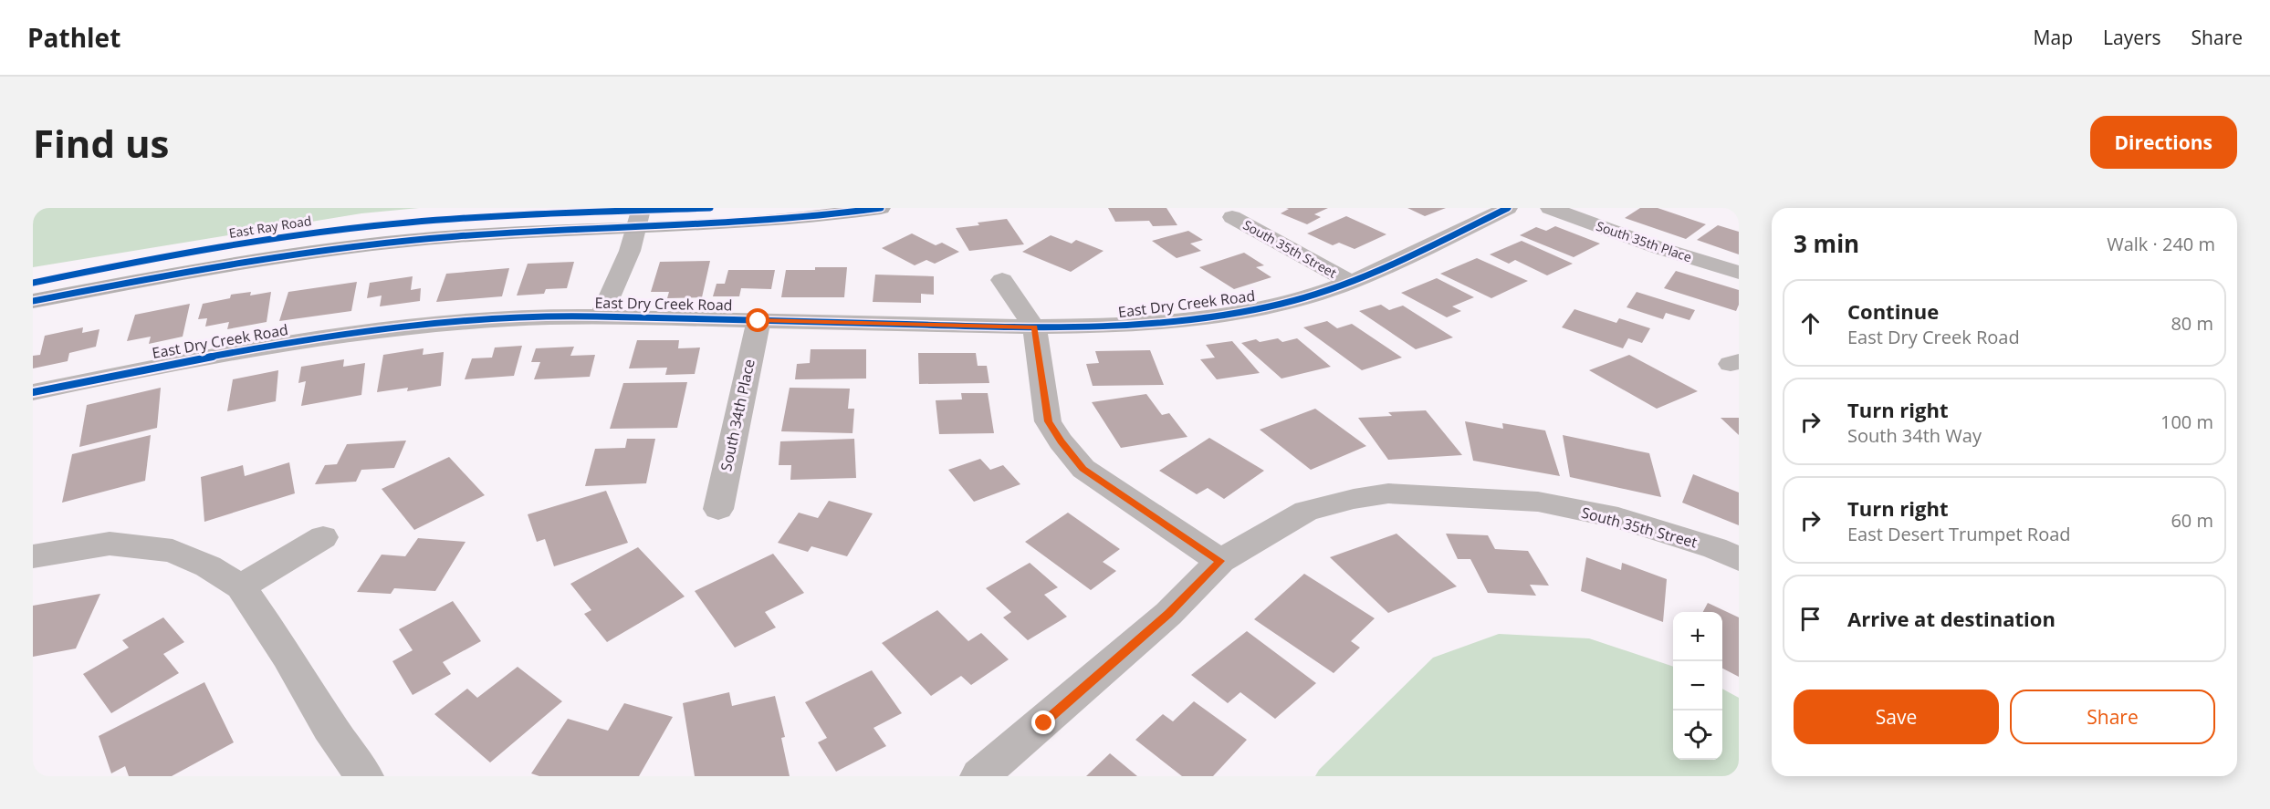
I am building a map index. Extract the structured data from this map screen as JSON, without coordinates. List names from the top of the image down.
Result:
{
  "streets": {
    "main road": ["East Ray Road"],
    "street": [
      "South 35th Place",
      "South 35th Street",
      "East Dry Creek Road",
      "South 34th Place"
    ]
  },
  "crossings": [
    ["South 35th Street", "East Dry Creek Road"],
    ["East Dry Creek Road", "South 34th Place"]
  ],
  "page": {
    "header": "Pathlet",
    "nav": ["Map", "Layers", "Share"],
    "buttons": [
      "Directions",
      ["Save", "Share"]
    ],
    "title": "Find us",
    "heading": ["3 min", "Walk · 240 m"],
    "list": [
      ["Continue", "East Dry Creek Road", "80 m"],
      ["Turn right", "South 34th Way", "100 m"],
      ["Turn right", "East Desert Trumpet Road", "60 m"],
      "Arrive at destination"
    ],
    "map_buttons": ["+", "−"]
  }
}
